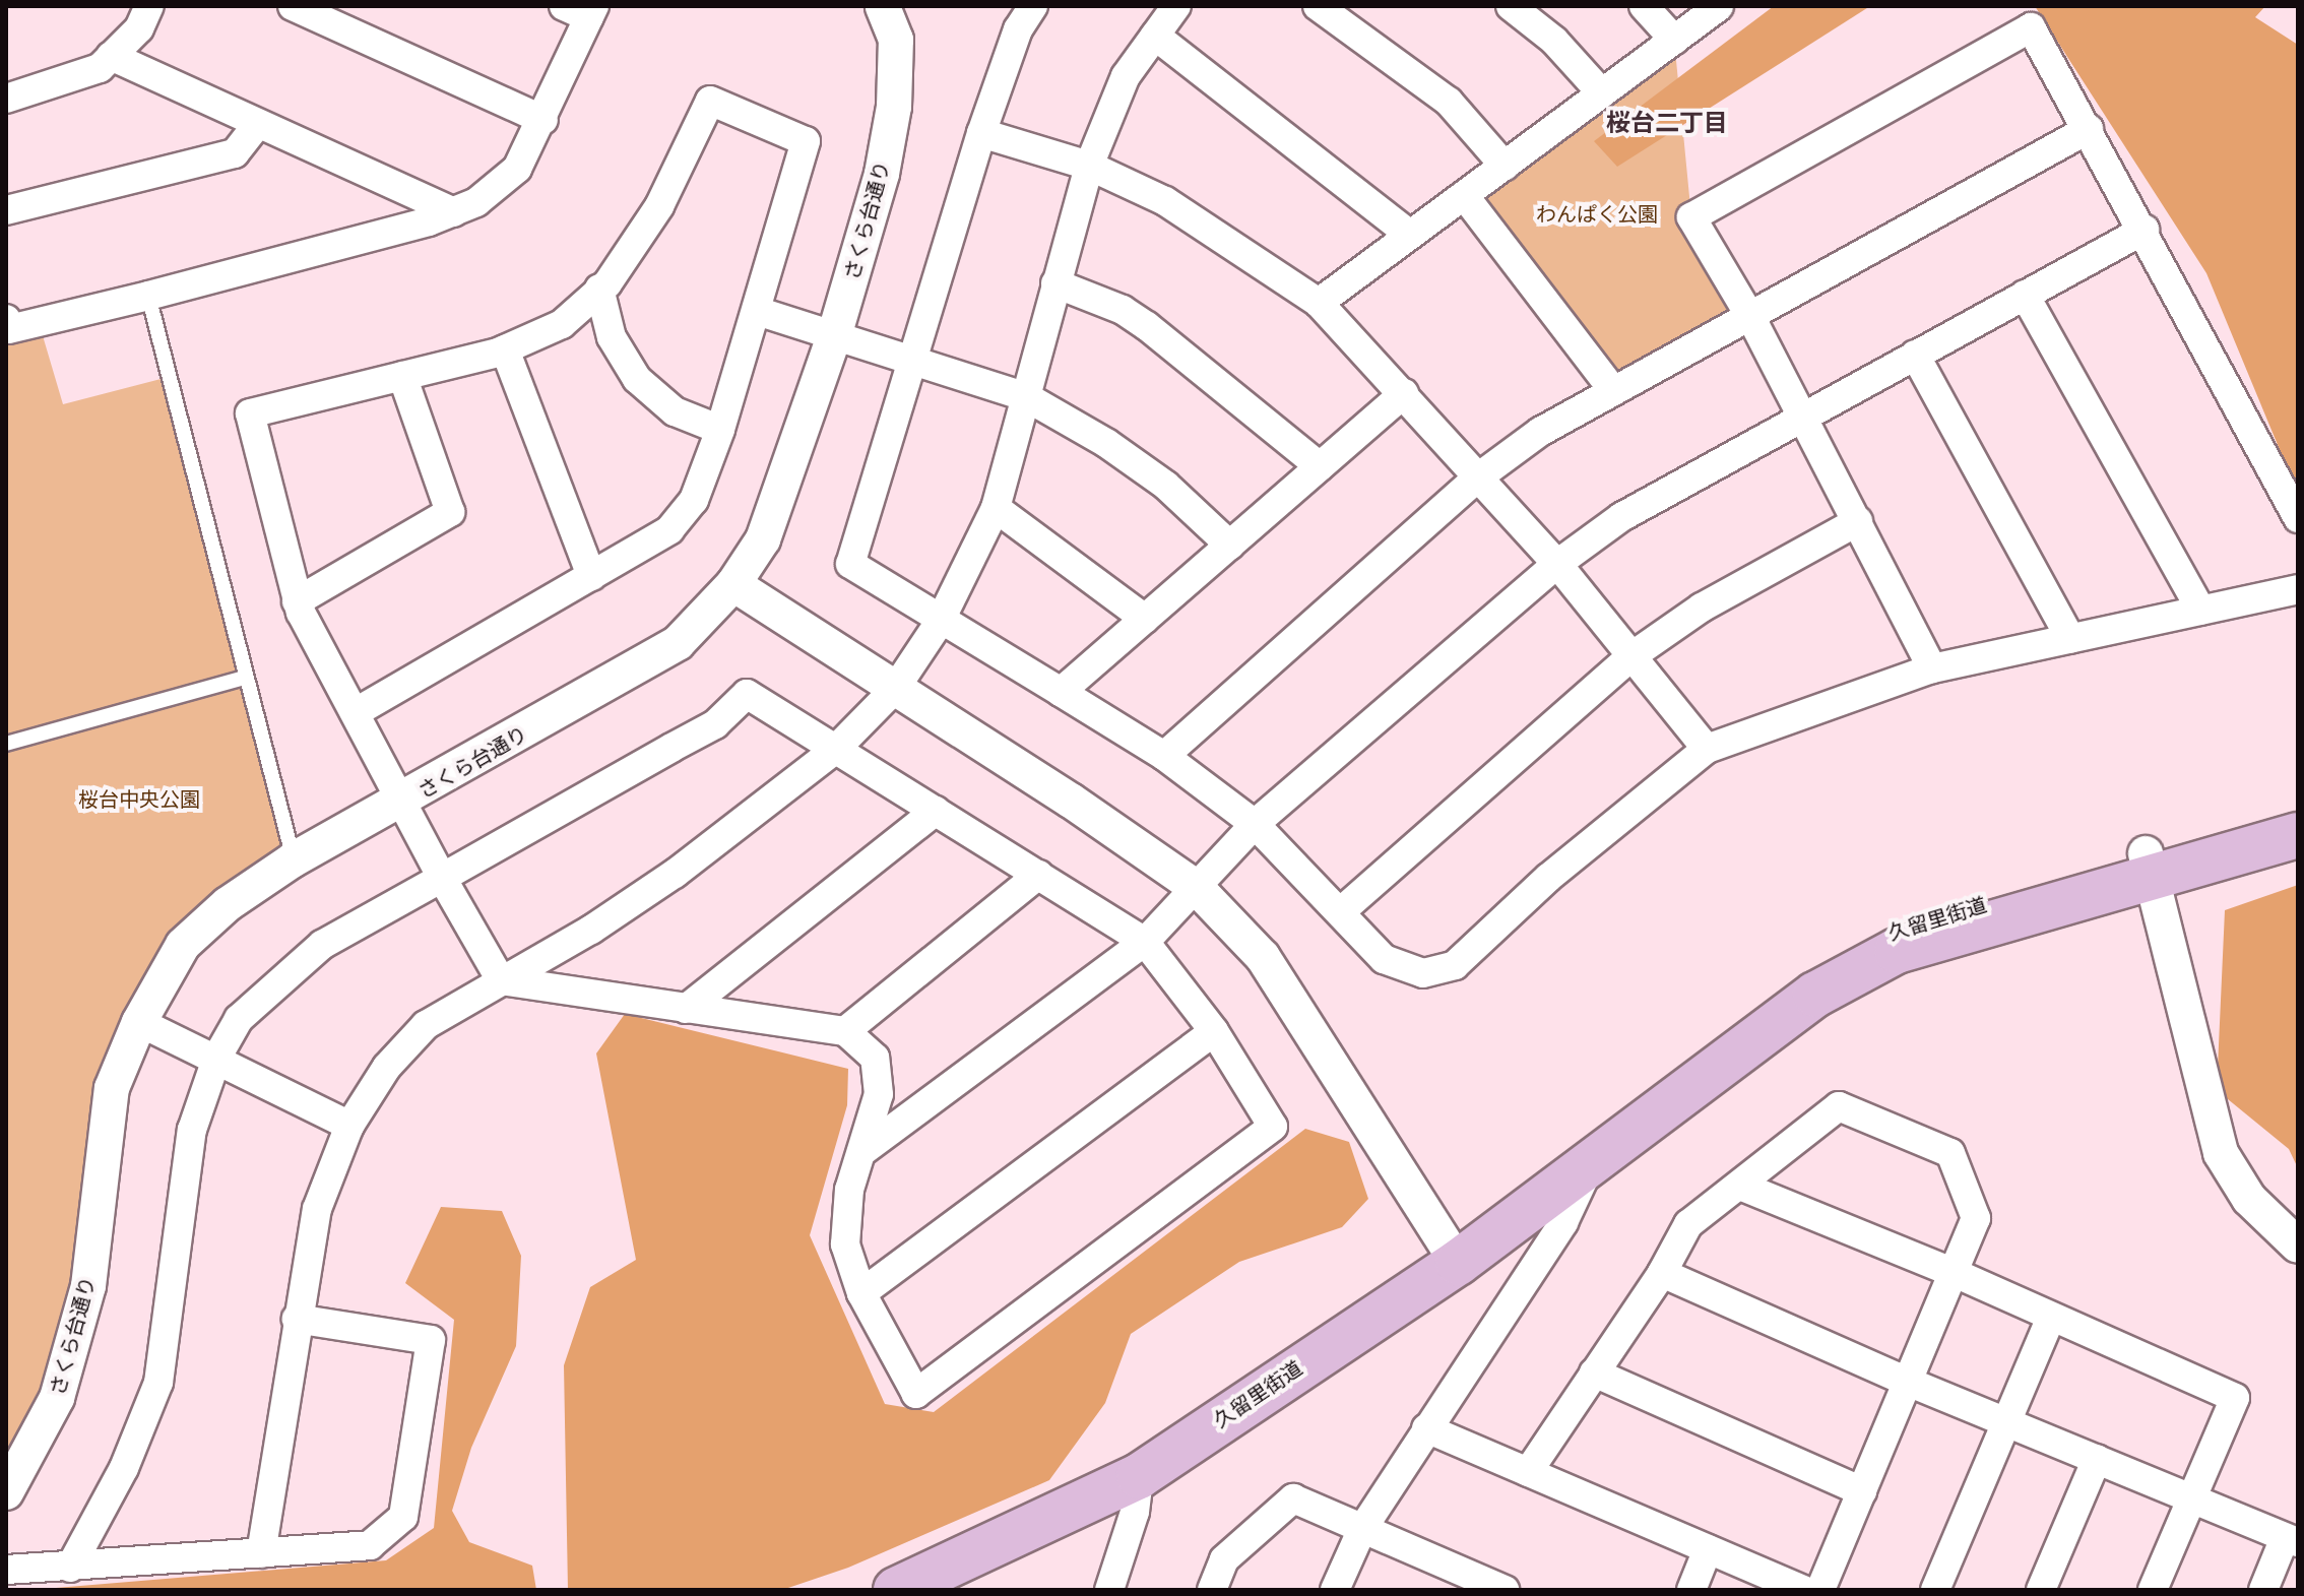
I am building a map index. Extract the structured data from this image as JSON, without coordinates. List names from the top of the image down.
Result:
{
  "streets": {
    "main road": ["久留里街道"],
    "street": ["さくら台通り"]
  },
  "districts": ["桜台二丁目"],
  "parks": ["わんぱく公園", "桜台中央公園"]
}
